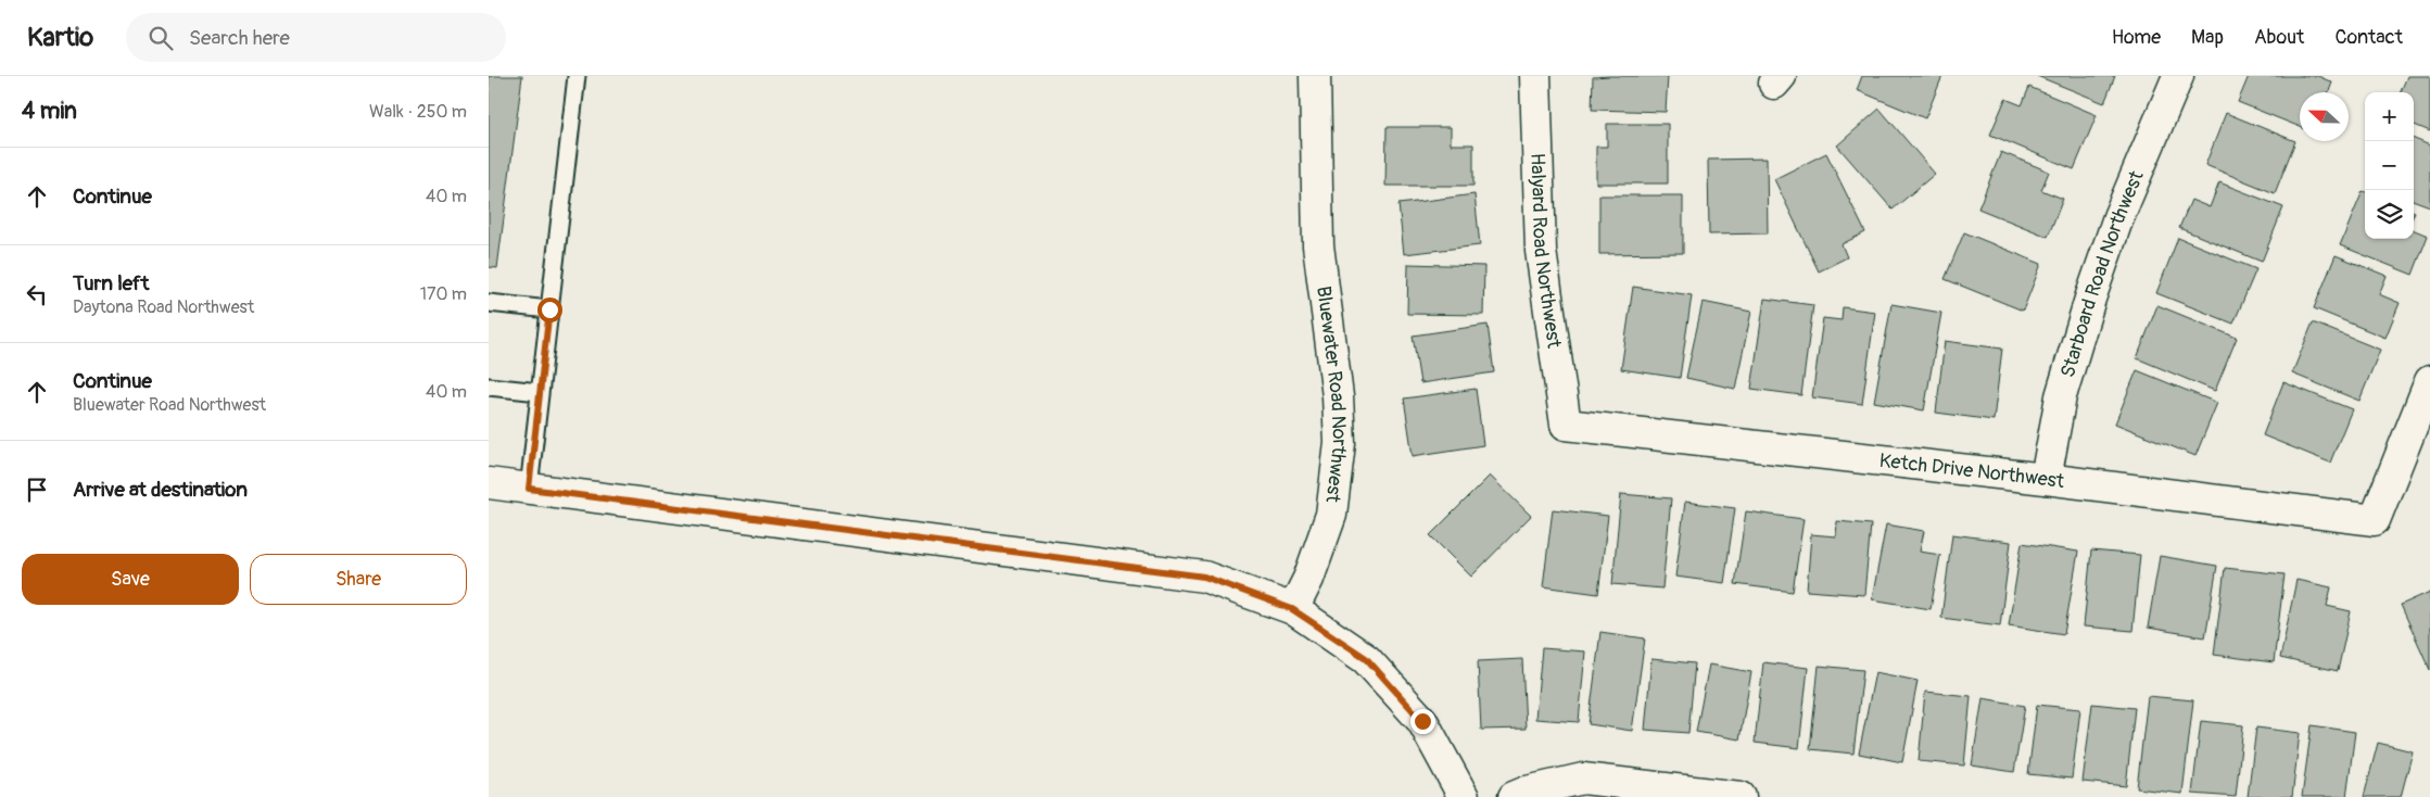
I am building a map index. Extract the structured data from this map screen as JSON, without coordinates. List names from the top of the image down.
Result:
{
  "streets": {
    "street": [
      "Halyard Road Northwest",
      "Starboard Road Northwest",
      "Bluewater Road Northwest",
      "Ketch Drive Northwest"
    ]
  },
  "crossings": [
    ["Halyard Road Northwest", "Ketch Drive Northwest"],
    ["Starboard Road Northwest", "Ketch Drive Northwest"]
  ],
  "north": "left",
  "page": {
    "header": "Kartio",
    "search": "Search here",
    "nav": [
      "Home",
      "Map",
      "About",
      "Contact"
    ],
    "heading": ["4 min", "Walk · 250 m"],
    "map_buttons": ["+", "−"],
    "list": [
      ["Continue", "40 m"],
      ["Turn left", "Daytona Road Northwest", "170 m"],
      ["Continue", "Bluewater Road Northwest", "40 m"],
      "Arrive at destination"
    ],
    "buttons": ["Save", "Share"]
  }
}
